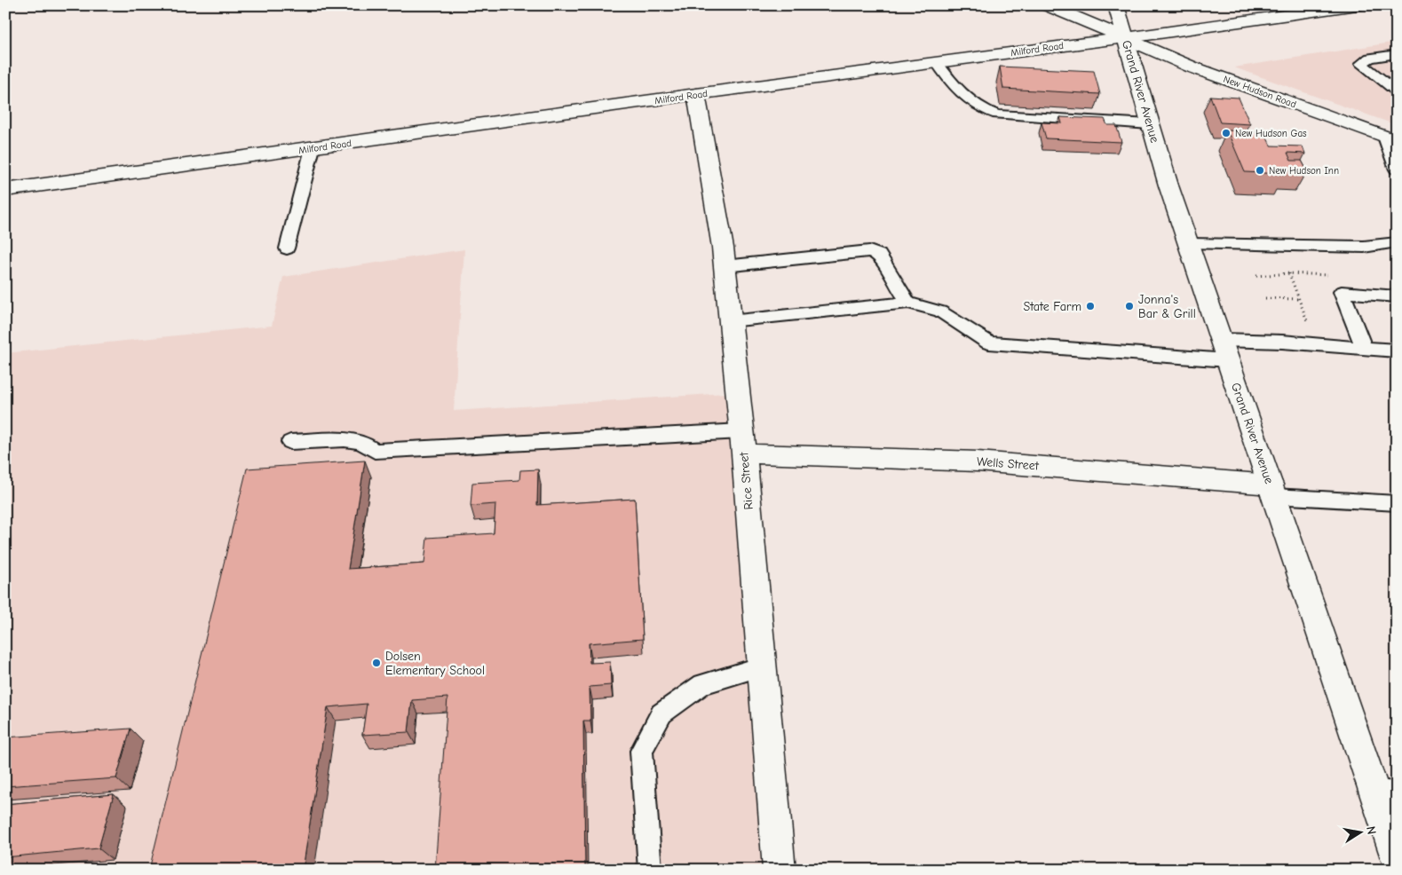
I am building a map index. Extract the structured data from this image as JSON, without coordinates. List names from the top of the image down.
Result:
{
  "streets": {
    "street": [
      "Milford Road",
      "Grand River Avenue",
      "New Hudson Road",
      "Wells Street",
      "Rice Street"
    ]
  },
  "crossings": [
    ["Milford Road", "Grand River Avenue"],
    ["Milford Road", "New Hudson Road"],
    ["Milford Road", "Rice Street"],
    ["Grand River Avenue", "New Hudson Road"],
    ["Grand River Avenue", "Wells Street"],
    ["Wells Street", "Rice Street"]
  ],
  "places": [
    "New Hudson Gas",
    "New Hudson Inn",
    "State Farm",
    "Jonna's Bar & Grill",
    "Dolsen Elementary School"
  ],
  "north": "right"
}
